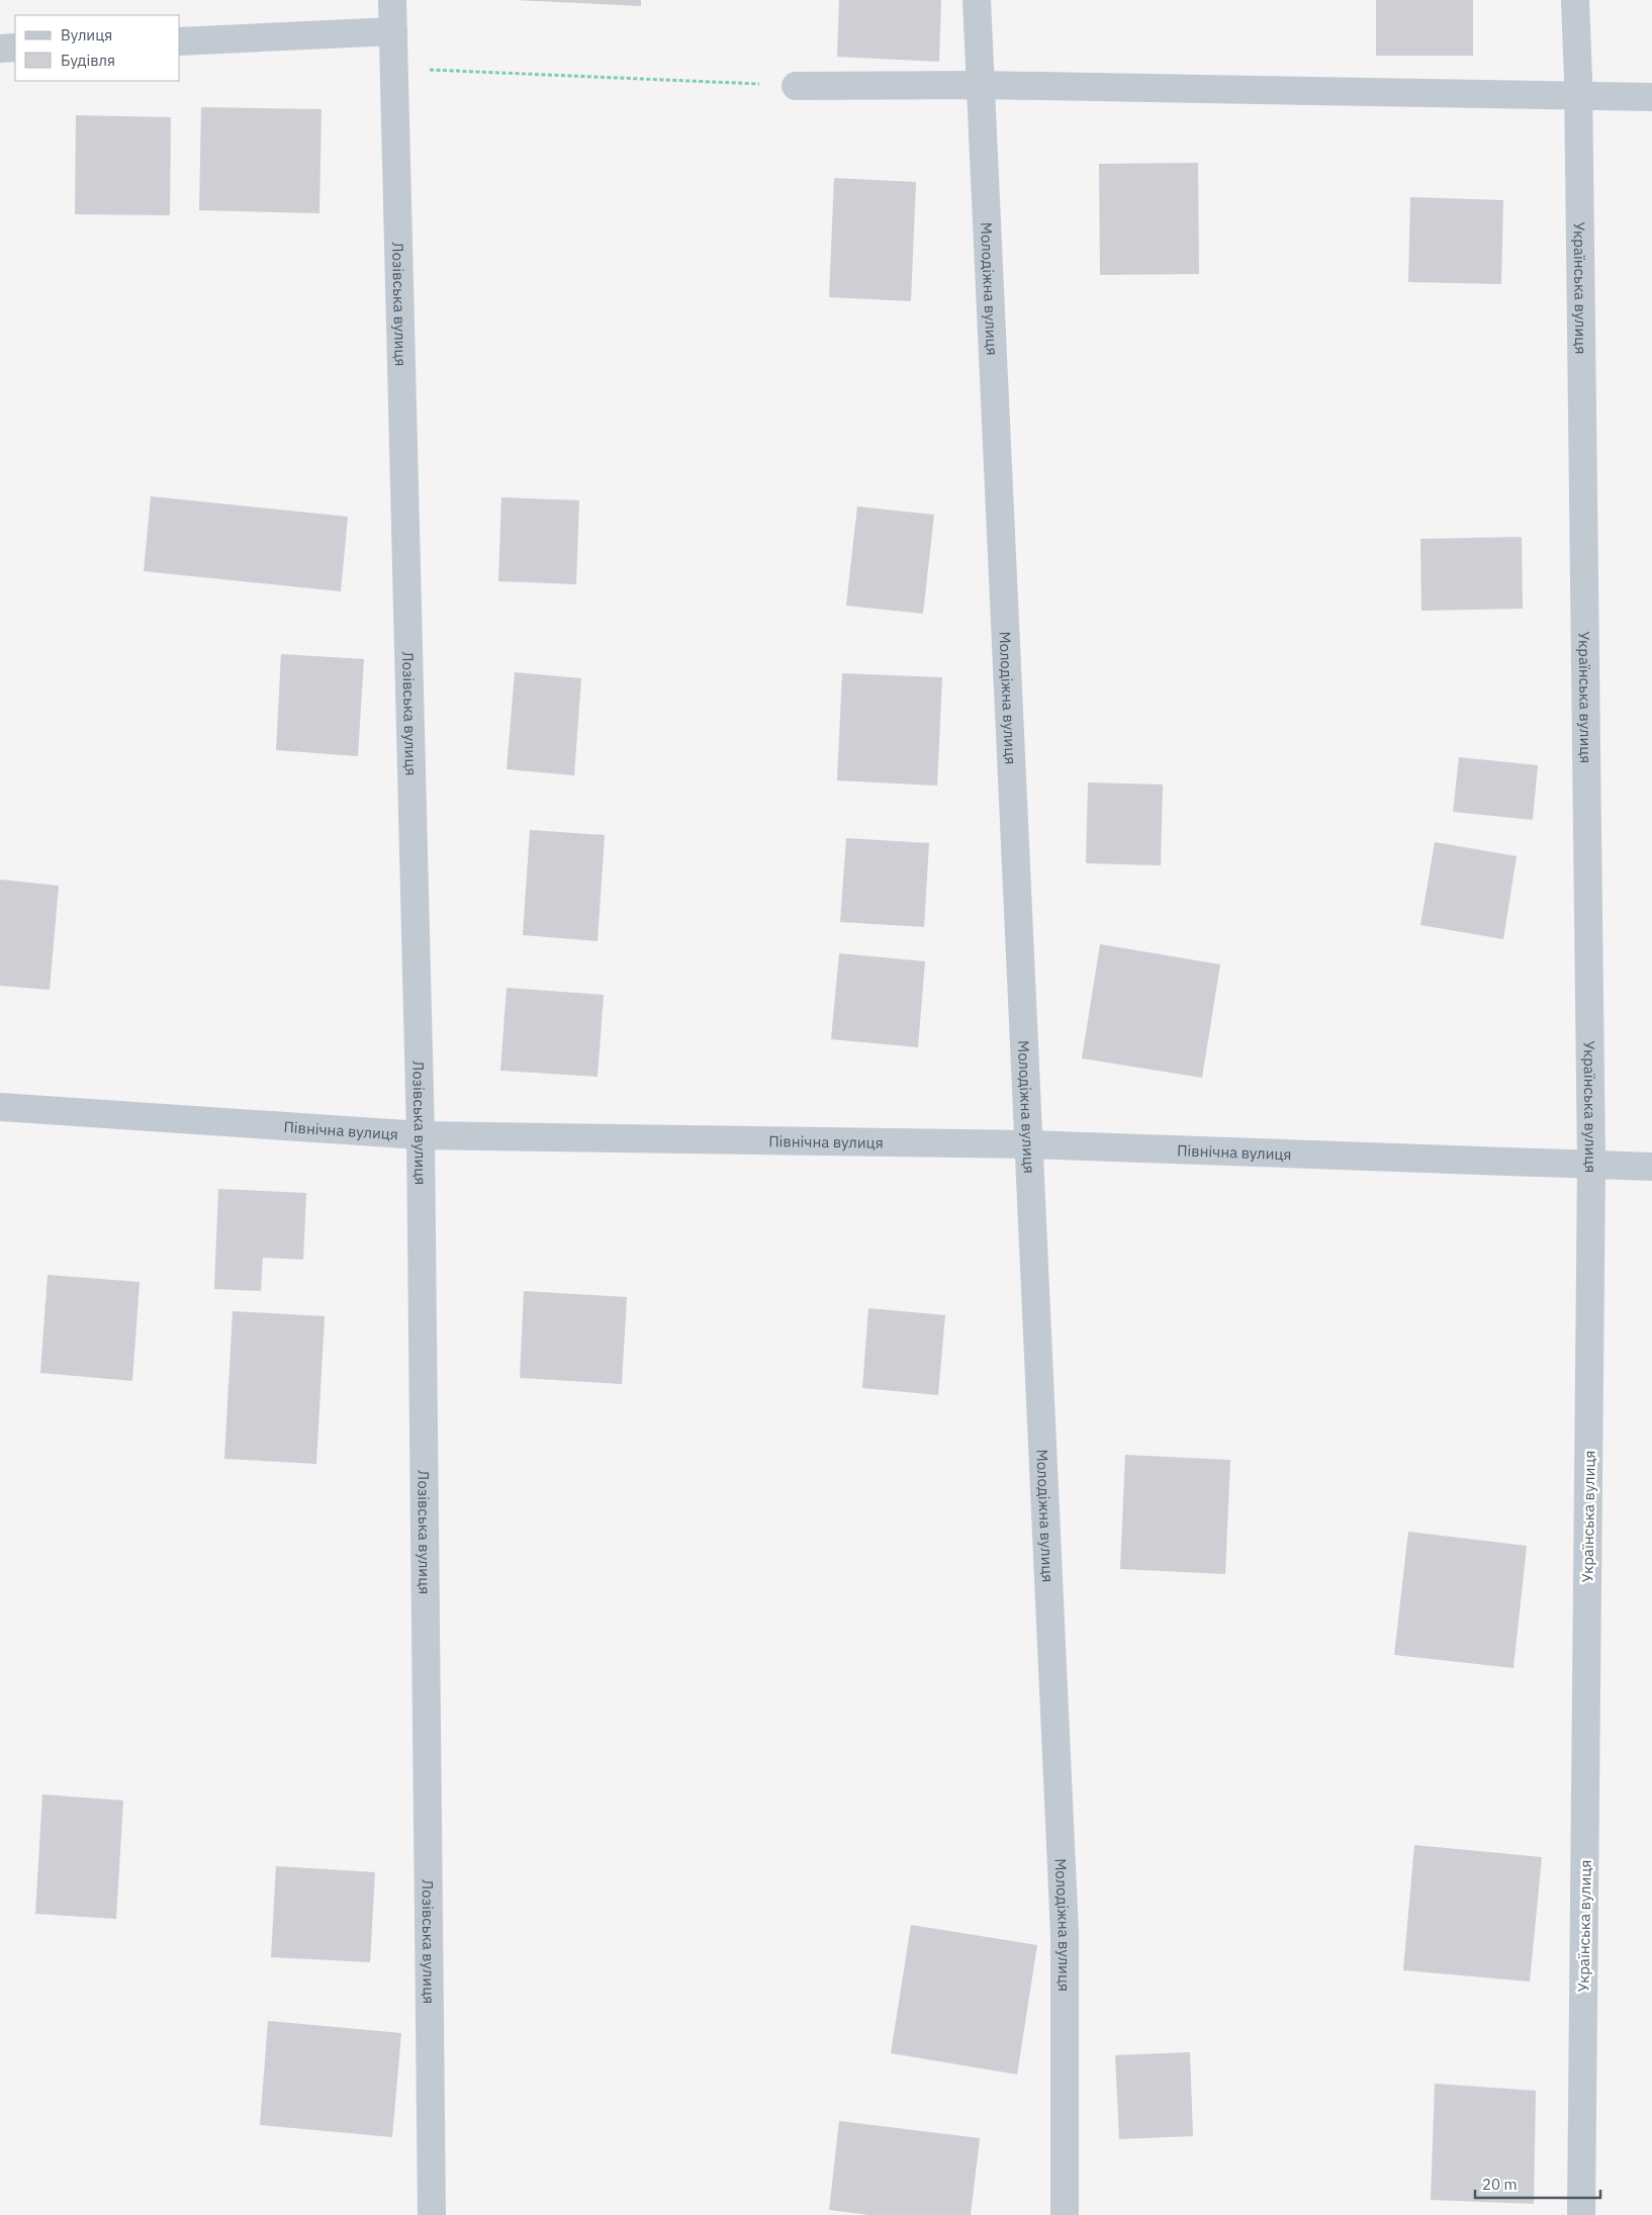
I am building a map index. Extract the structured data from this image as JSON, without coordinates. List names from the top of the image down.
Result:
{
  "streets": {
    "street": [
      "Молодіжна вулиця",
      "Українська вулиця",
      "Лозівська вулиця",
      "Північна вулиця"
    ]
  },
  "crossings": [
    ["Молодіжна вулиця", "Північна вулиця"],
    ["Українська вулиця", "Північна вулиця"],
    ["Лозівська вулиця", "Північна вулиця"]
  ],
  "legend": ["Вулиця", "Будівля"],
  "scale_bar": "20 m"
}
